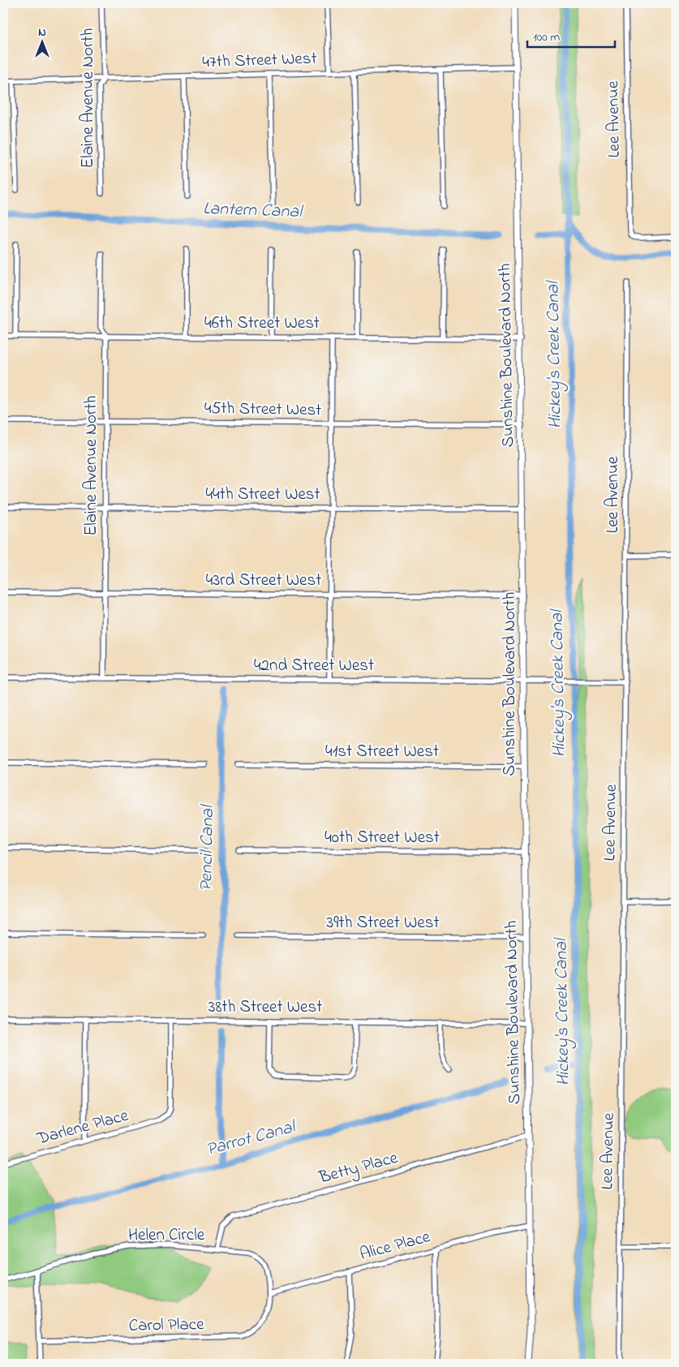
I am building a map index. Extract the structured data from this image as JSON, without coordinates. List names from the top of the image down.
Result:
{
  "streets": {
    "street": [
      "47th Street West",
      "Elaine Avenue North",
      "Lee Avenue",
      "46th Street West",
      "Sunshine Boulevard North",
      "45th Street West",
      "44th Street West",
      "43rd Street West",
      "42nd Street West",
      "41st Street West",
      "40th Street West",
      "39th Street West",
      "38th Street West",
      "Darlene Place",
      "Betty Place",
      "Helen Circle",
      "Alice Place",
      "Carol Place"
    ]
  },
  "crossings": [
    ["47th Street West", "Elaine Avenue North"],
    ["47th Street West", "Sunshine Boulevard North"],
    ["Elaine Avenue North", "46th Street West"],
    ["Elaine Avenue North", "45th Street West"],
    ["Elaine Avenue North", "44th Street West"],
    ["Elaine Avenue North", "43rd Street West"],
    ["Elaine Avenue North", "42nd Street West"],
    ["Lee Avenue", "42nd Street West"],
    ["46th Street West", "Sunshine Boulevard North"],
    ["Sunshine Boulevard North", "45th Street West"],
    ["Sunshine Boulevard North", "44th Street West"],
    ["Sunshine Boulevard North", "43rd Street West"],
    ["Sunshine Boulevard North", "42nd Street West"],
    ["Sunshine Boulevard North", "41st Street West"],
    ["Sunshine Boulevard North", "40th Street West"],
    ["Sunshine Boulevard North", "39th Street West"],
    ["Sunshine Boulevard North", "38th Street West"],
    ["Sunshine Boulevard North", "Betty Place"],
    ["Sunshine Boulevard North", "Alice Place"],
    ["38th Street West", "Darlene Place"],
    ["Betty Place", "Helen Circle"],
    ["Helen Circle", "Alice Place"],
    ["Helen Circle", "Carol Place"],
    ["Alice Place", "Carol Place"]
  ],
  "water": [
    "Lantern Canal",
    "Hickey's Creek Canal",
    "Pencil Canal",
    "Parrot Canal"
  ],
  "scale_bar": "100 m",
  "north": "top"
}
